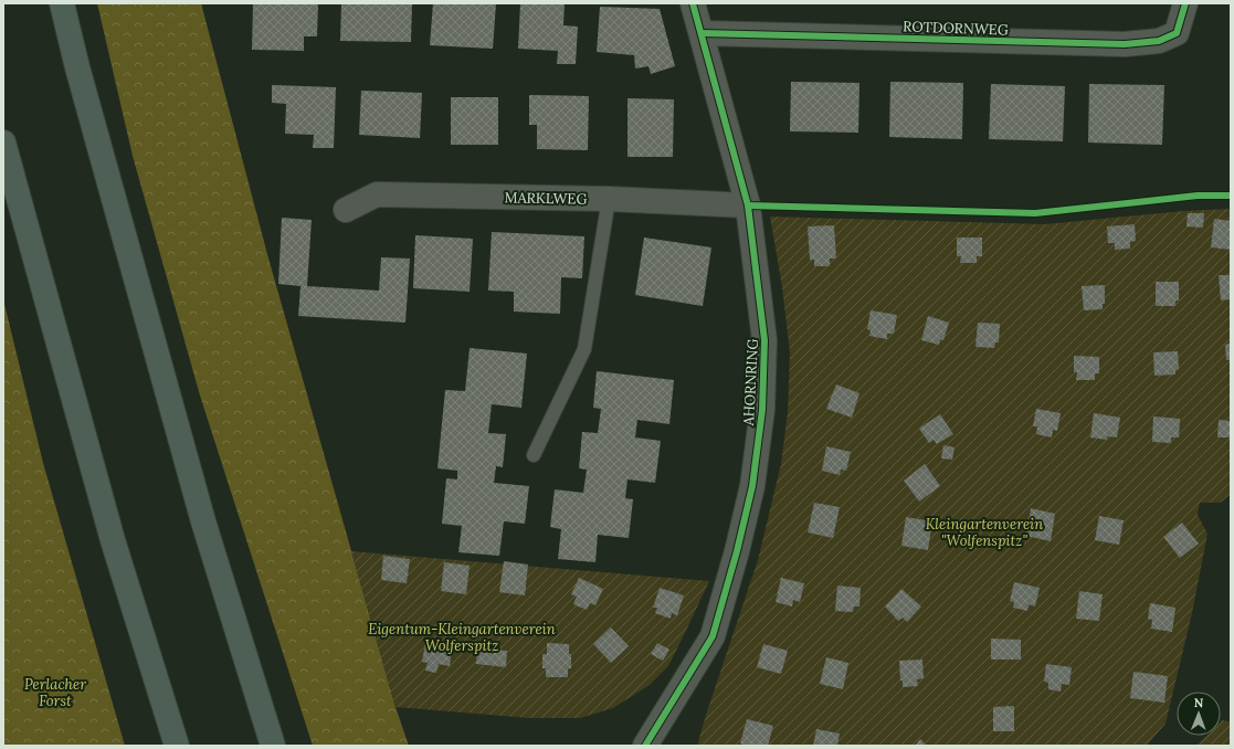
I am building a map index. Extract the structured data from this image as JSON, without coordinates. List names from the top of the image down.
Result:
{
  "streets": {
    "street": ["ROTDORNWEG", "MARKLWEG", "AHORNRING"]
  },
  "crossings": [
    ["ROTDORNWEG", "AHORNRING"],
    ["MARKLWEG", "AHORNRING"]
  ],
  "parks": ["Kleingartenverein \"Wolfenspitz\"", "Eigentum-Kleingartenverein Wolferspitz", "Perlacher Forst"],
  "north": "top"
}
